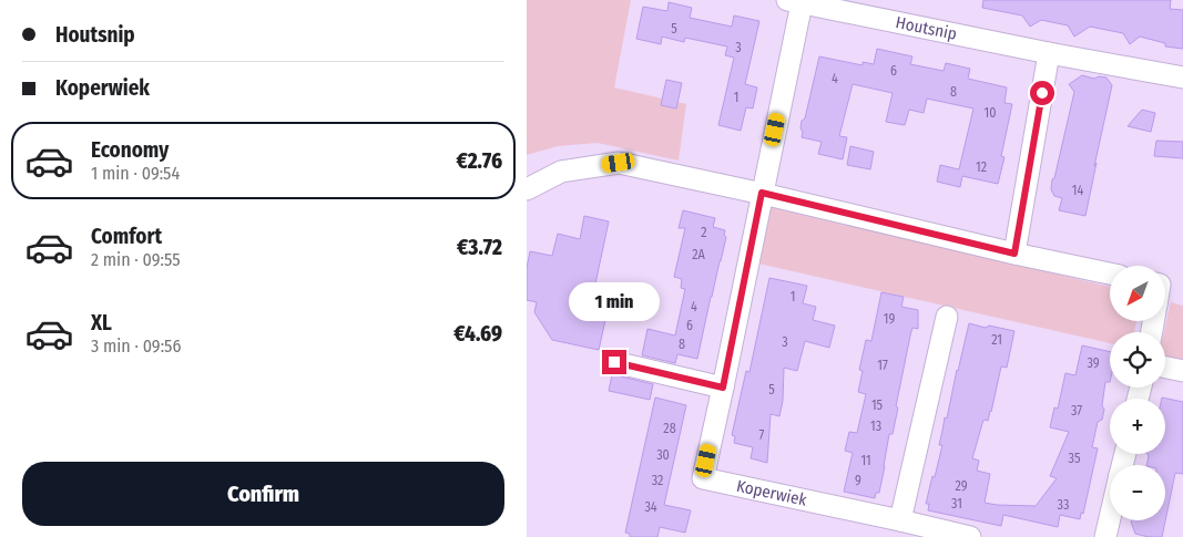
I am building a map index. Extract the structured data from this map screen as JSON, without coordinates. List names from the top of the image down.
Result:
{
  "streets": {
    "street": ["Houtsnip", "Koperwiek"]
  },
  "crossings": [
    ["Houtsnip", "Koperwiek"]
  ],
  "house_numbers": [
    "5",
    "3",
    "6",
    "4",
    "8",
    "1",
    "10",
    "12",
    "14",
    "2",
    "2A",
    "1",
    "4",
    "19",
    "6",
    "21",
    "3",
    "8",
    "39",
    "17",
    "5",
    "15",
    "37",
    "13",
    "28",
    "7",
    "30",
    "35",
    "11",
    "32",
    "9",
    "29",
    "31",
    "33",
    "34"
  ],
  "north": "bottom left",
  "page": {
    "banner": ["Houtsnip", "Koperwiek"],
    "list": [
      {
        "name": "Economy",
        "note": "1 min · 09:54",
        "value": "€2.76"
      },
      {
        "name": "Comfort",
        "note": "2 min · 09:55",
        "value": "€3.72"
      },
      {
        "name": "XL",
        "note": "3 min · 09:56",
        "value": "€4.69"
      }
    ],
    "map_buttons": ["+", "−"],
    "bubble": "1 min",
    "buttons": "Confirm"
  }
}
